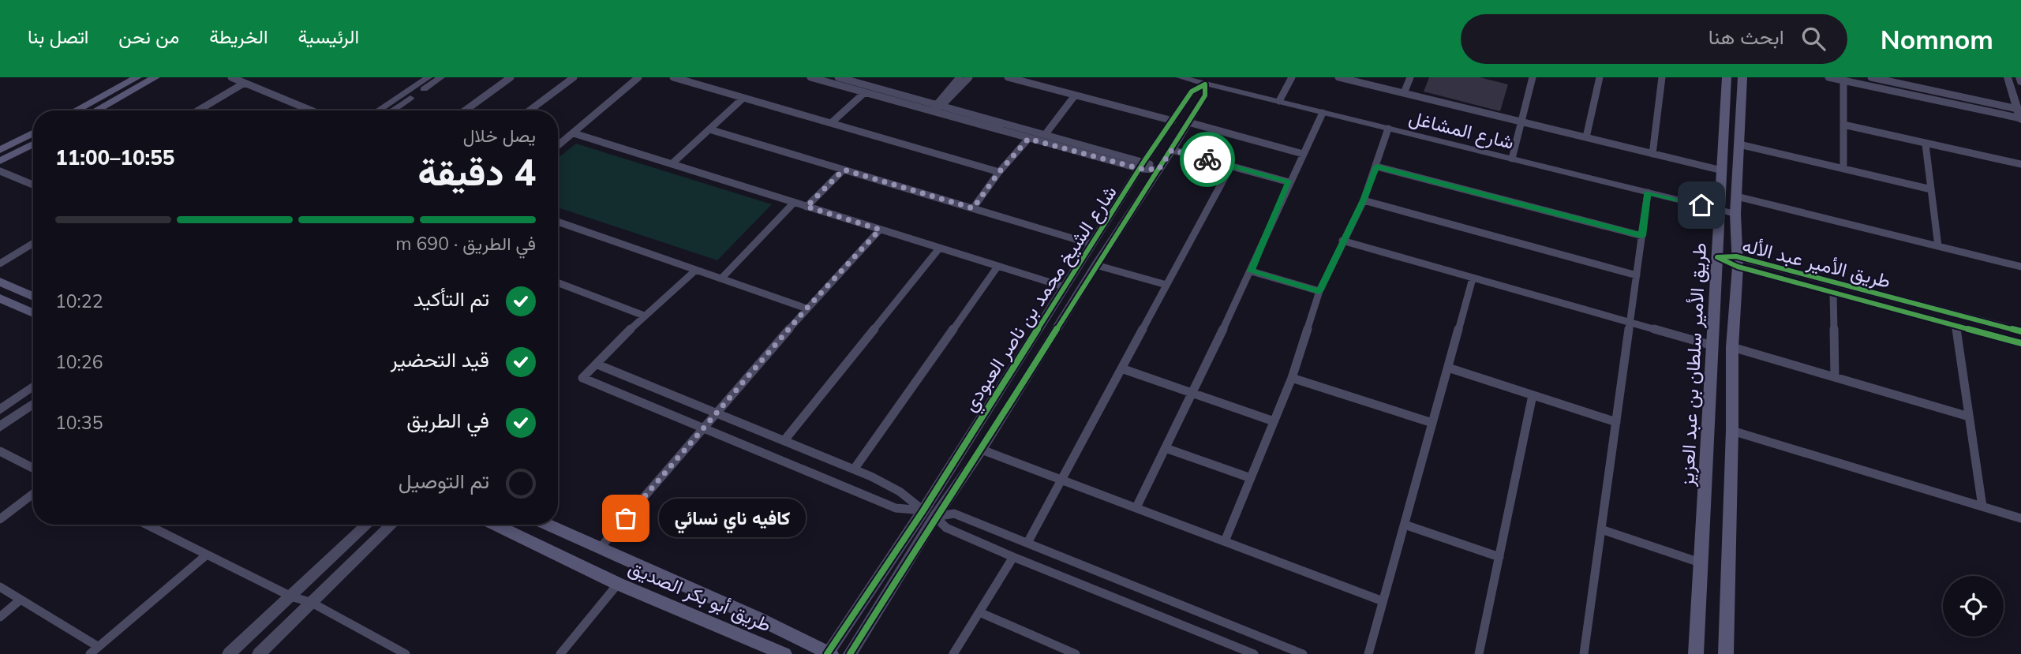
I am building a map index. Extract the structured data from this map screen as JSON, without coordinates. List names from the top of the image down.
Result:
{
  "streets": {
    "main road": ["طريق الأمير سلطان بن عبد العزيز", "طريق أبو بكر الصديق"],
    "street": ["شارع المشاغل", "طريق الأمير عبد الأله", "شارع الشيخ محمد بن ناصر العبودي"]
  },
  "crossings": [
    ["شارع المشاغل", "شارع الشيخ محمد بن ناصر العبودي"],
    ["شارع المشاغل", "طريق الأمير سلطان بن عبد العزيز"],
    ["طريق الأمير عبد الأله", "طريق الأمير سلطان بن عبد العزيز"],
    ["شارع الشيخ محمد بن ناصر العبودي", "طريق أبو بكر الصديق"]
  ],
  "places": ["كافيه ناي نسائي"],
  "page": {
    "header": "Nomnom",
    "search": "ابحث هنا",
    "nav": [
      "الرئيسية",
      "الخريطة",
      "من نحن",
      "اتصل بنا"
    ],
    "heading": ["4 دقيقة", "يصل خلال", "10:55–11:00"],
    "bar": "في الطريق · 690 m",
    "list": [
      ["تم التأكيد", "10:22"],
      ["قيد التحضير", "10:26"],
      ["في الطريق", "10:35"],
      "تم التوصيل"
    ],
    "bubble": "كافيه ناي نسائي"
  }
}
